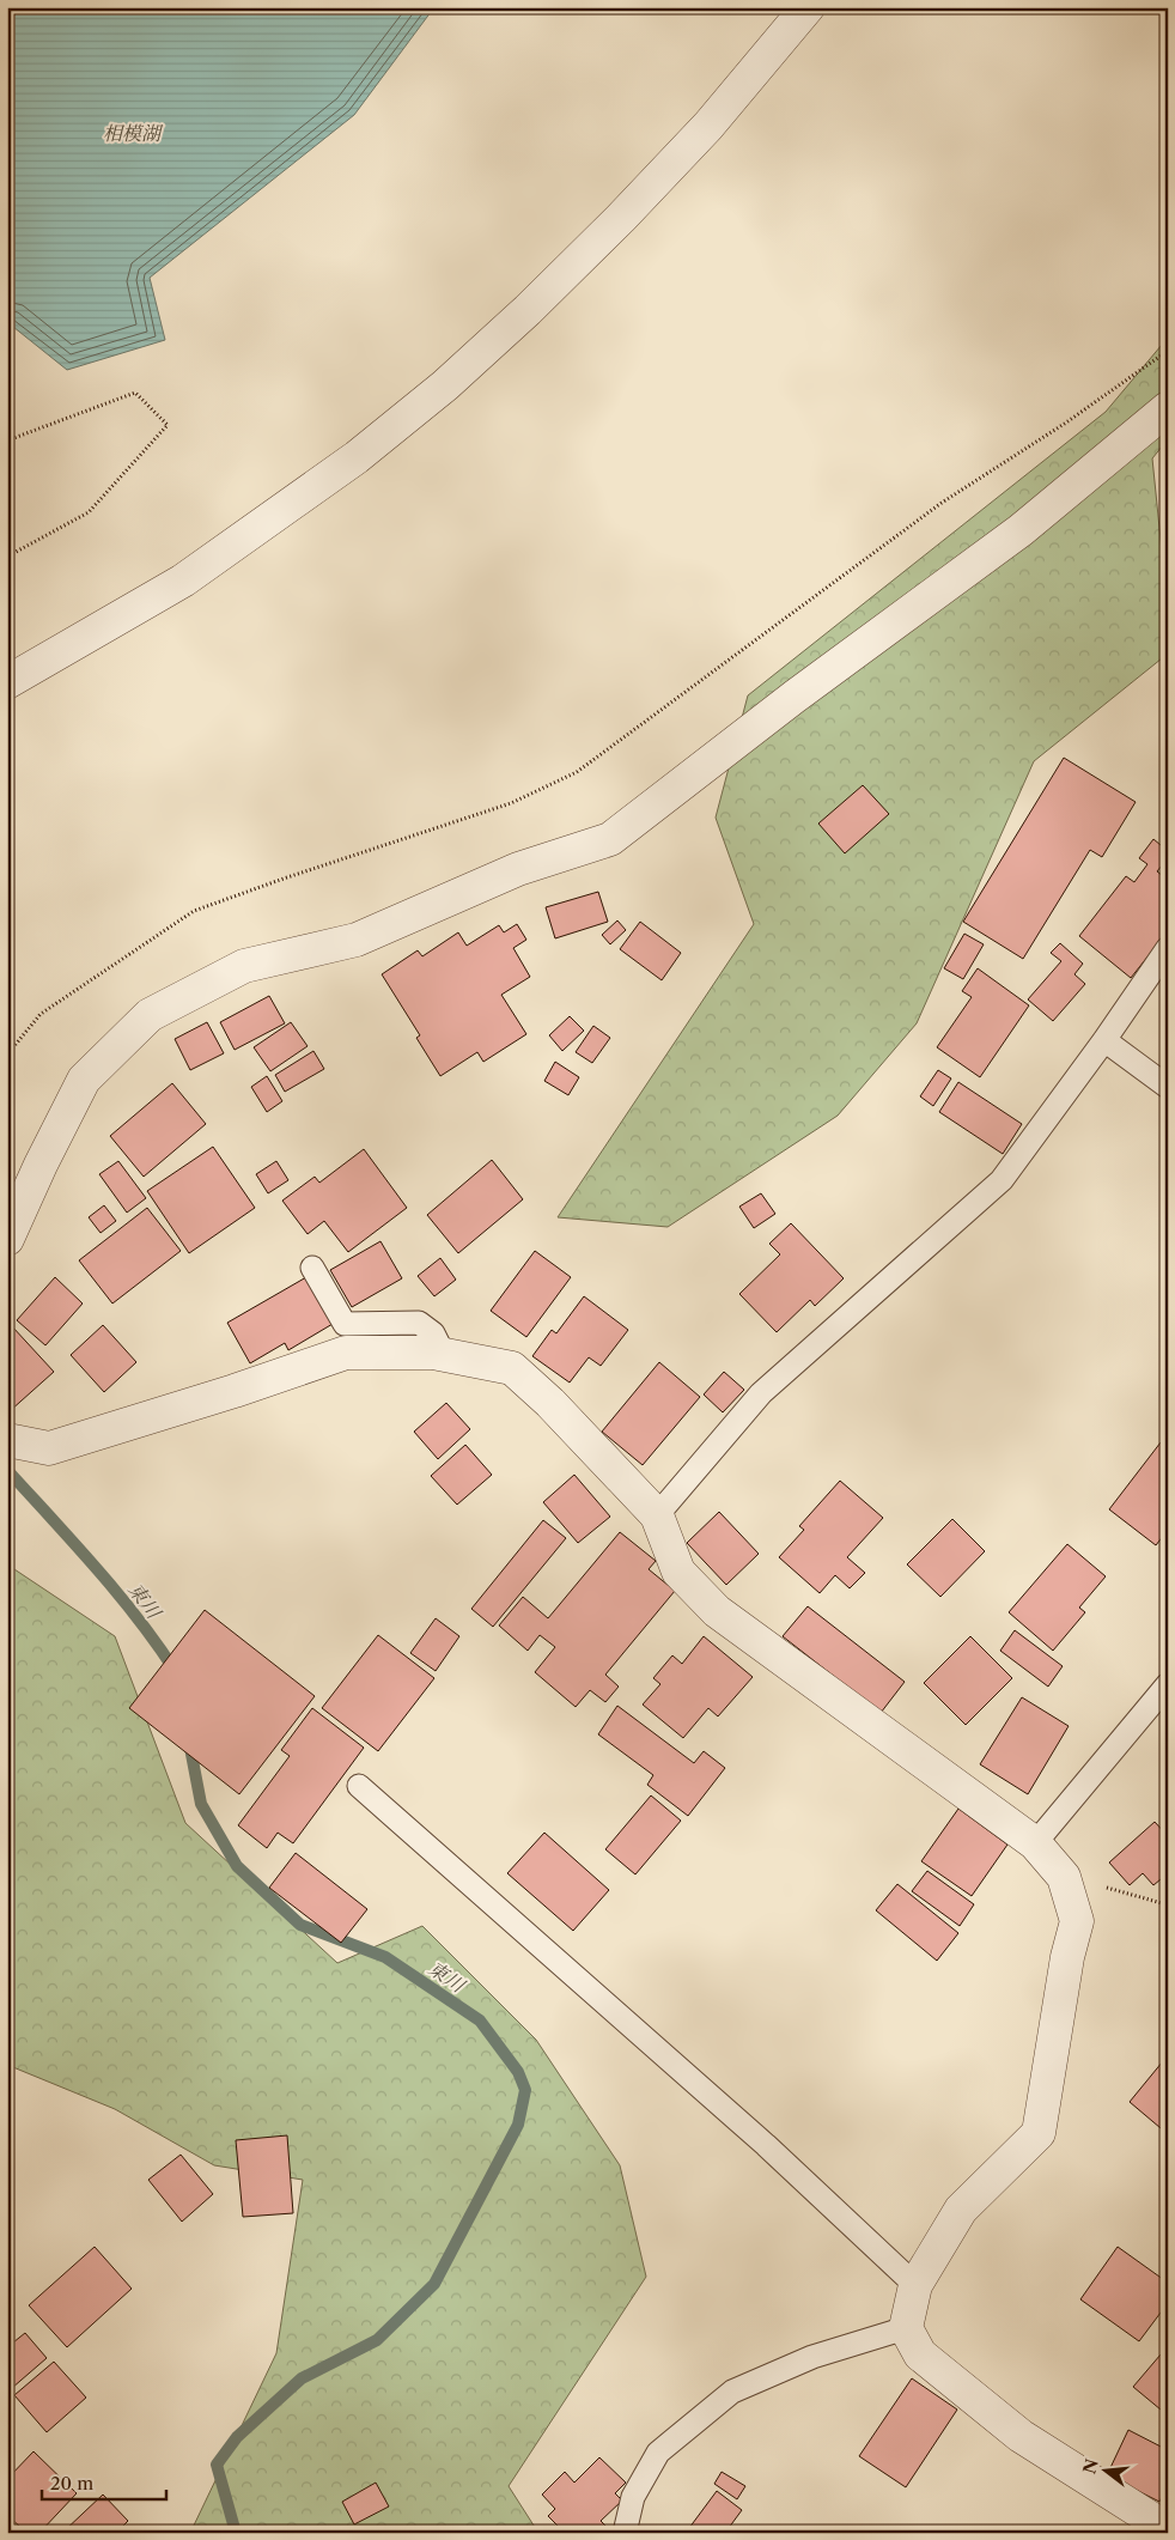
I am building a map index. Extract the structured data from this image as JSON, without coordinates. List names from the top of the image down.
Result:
{
  "water": ["相模湖", "東川"],
  "scale_bar": "20 m",
  "north": "left"
}
